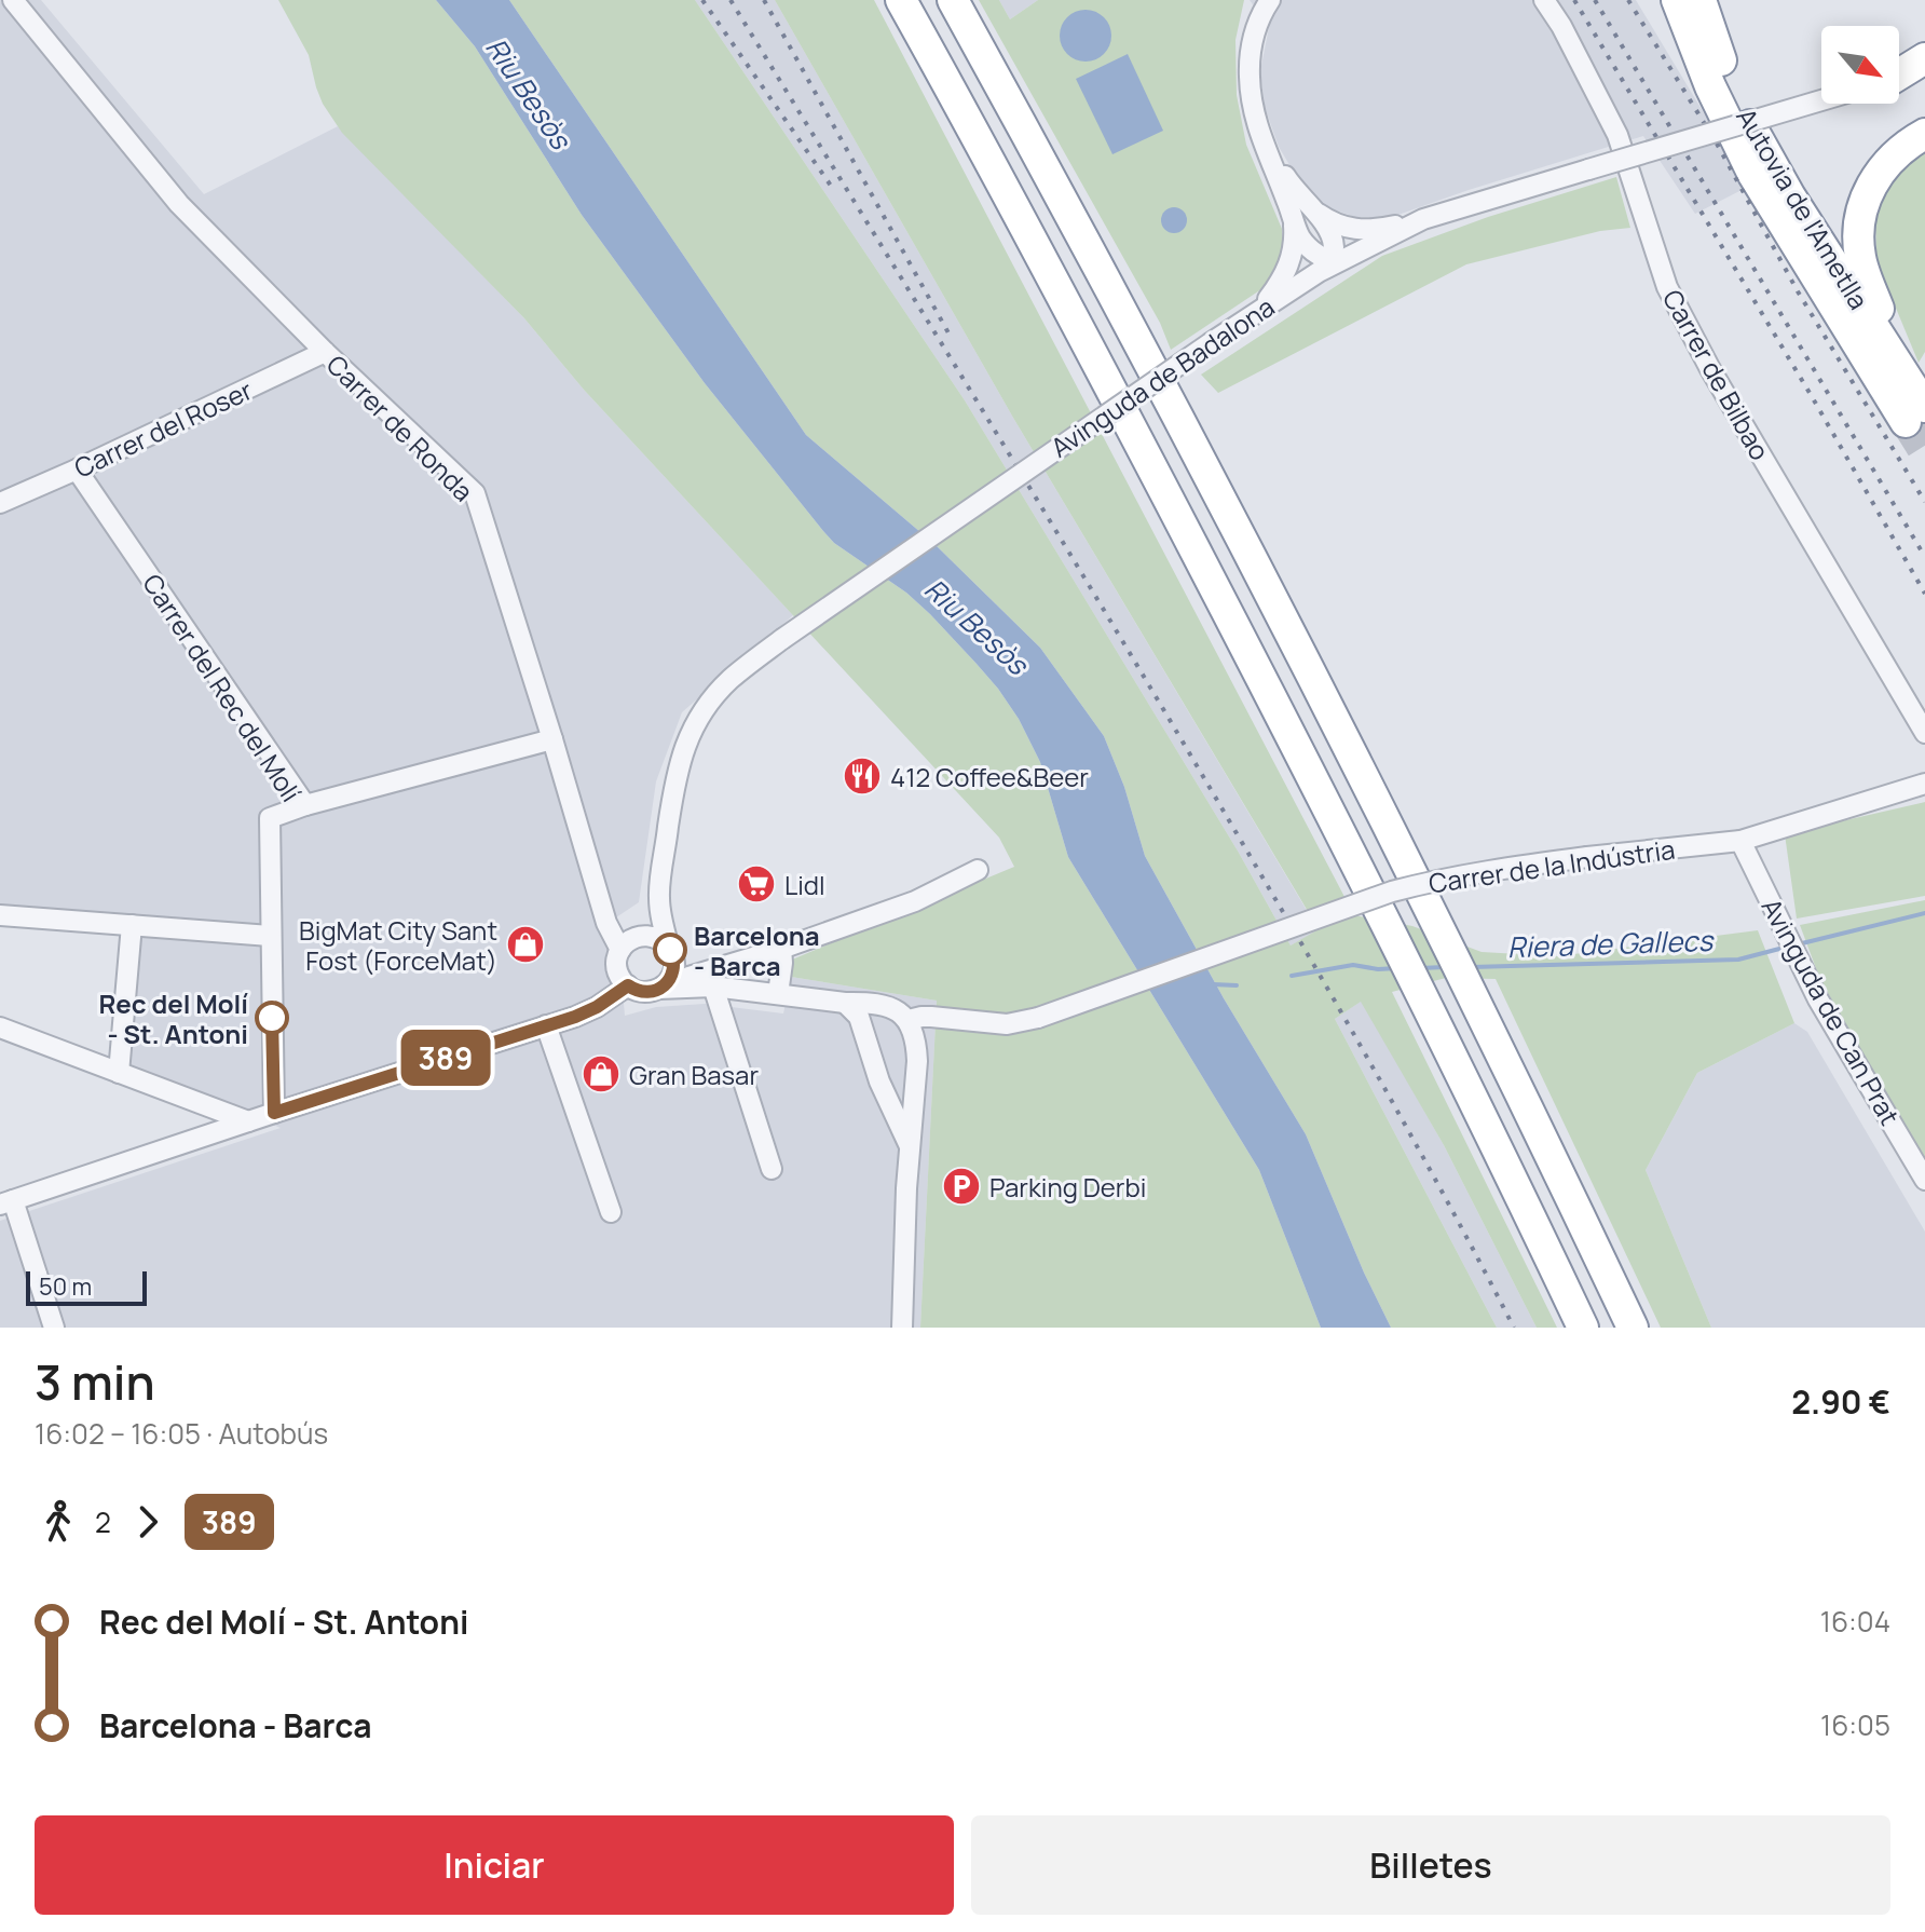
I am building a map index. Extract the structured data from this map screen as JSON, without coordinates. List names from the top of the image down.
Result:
{
  "streets": {
    "highway": ["Autovia de l'Ametlla"],
    "street": [
      "Carrer de Bilbao",
      "Avinguda de Badalona",
      "Carrer de Ronda",
      "Carrer del Roser",
      "Carrer del Rec del Molí",
      "Carrer de la Indústria",
      "Avinguda de Can Prat"
    ]
  },
  "crossings": [
    ["Avinguda de Badalona", "Carrer de Ronda"],
    ["Carrer de Ronda", "Carrer del Roser"],
    ["Carrer del Roser", "Carrer del Rec del Molí"],
    ["Carrer de la Indústria", "Avinguda de Can Prat"]
  ],
  "water": ["Riu Besòs", "Riera de Gallecs"],
  "places": {
    "restaurant": ["412 Coffee&Beer"],
    "supermarket": ["Lidl"],
    "shop": ["BigMat City Sant Fost (ForceMat)", "Gran Basar"],
    "other": ["Barcelona - Barca", "Rec del Molí - St. Antoni"],
    "parking": ["Parking Derbi"]
  },
  "lines": ["bus line 389"],
  "scale_bar": "50 m",
  "north": "bottom right",
  "page": {
    "on_map": "389",
    "scale": "50 m",
    "heading": ["3 min", "16:02 – 16:05 · Autobús", "2.90 €"],
    "legs": ["2", "389"],
    "list": [
      {
        "name": "Rec del Molí - St. Antoni",
        "value": "16:04"
      },
      {
        "name": "Barcelona - Barca",
        "value": "16:05"
      }
    ],
    "buttons": ["Iniciar", "Billetes"]
  }
}
